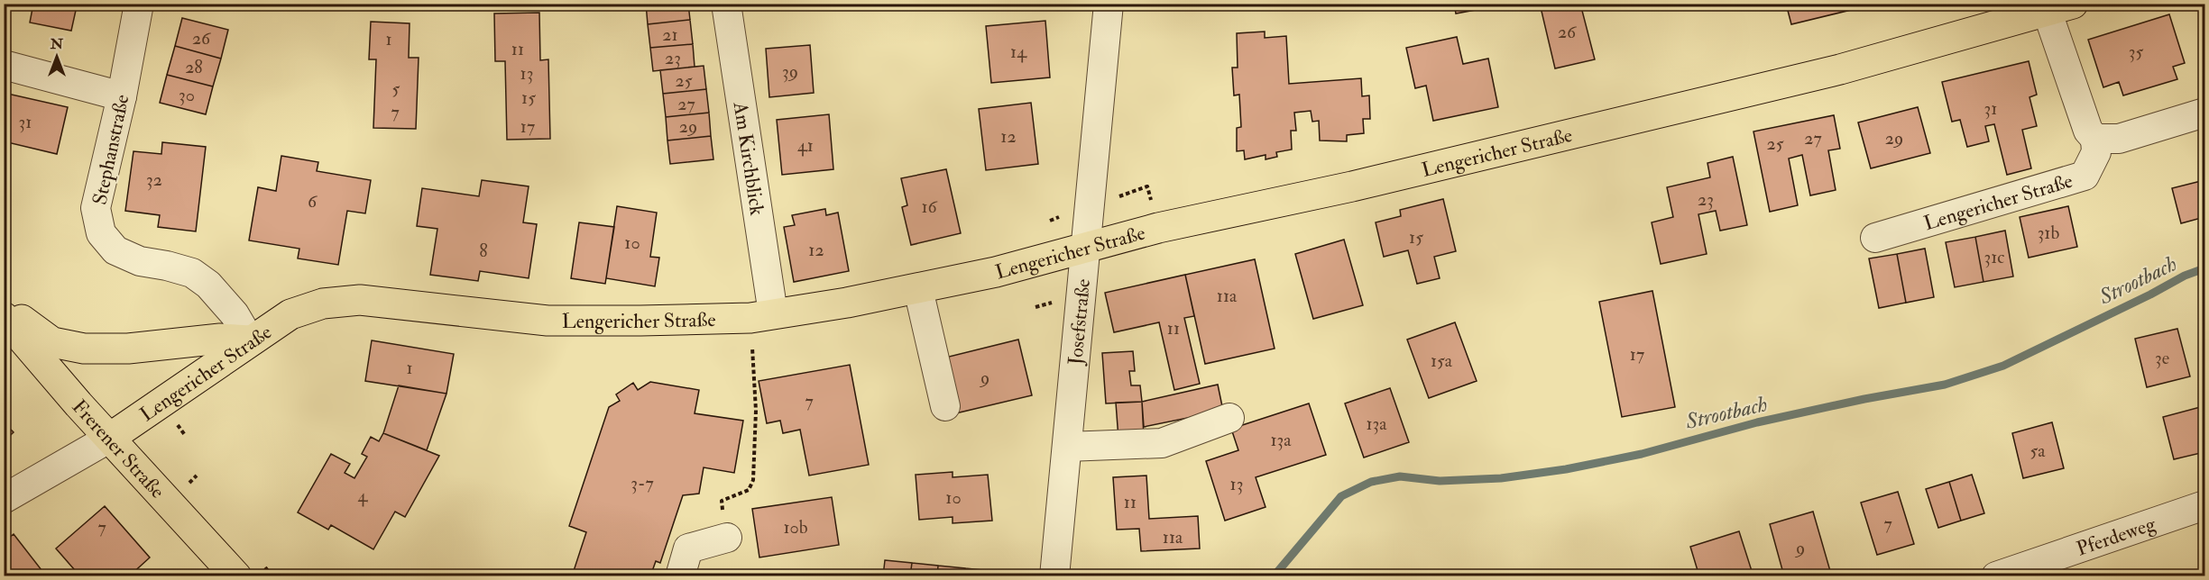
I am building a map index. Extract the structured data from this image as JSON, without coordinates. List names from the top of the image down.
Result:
{
  "streets": {
    "main road": ["Lengericher Straße", "Frerener Straße"],
    "street": [
      "Stephanstraße",
      "Am Kirchblick",
      "Josefstraße",
      "Pferdeweg"
    ]
  },
  "crossings": [
    ["Stephanstraße", "Lengericher Straße"],
    ["Lengericher Straße", "Am Kirchblick"],
    ["Lengericher Straße", "Josefstraße"],
    ["Lengericher Straße", "Frerener Straße"]
  ],
  "water": ["Strootbach"],
  "house_numbers": [
    "26",
    "21",
    "26",
    "1",
    "11",
    "14",
    "35",
    "23",
    "28",
    "39",
    "13",
    "25",
    "5",
    "30",
    "15",
    "27",
    "31",
    "7",
    "31",
    "17",
    "29",
    "12",
    "27",
    "29",
    "25",
    "41",
    "32",
    "23",
    "6",
    "16",
    "31b",
    "15",
    "10",
    "12",
    "8",
    "31c",
    "11a",
    "11",
    "17",
    "3e",
    "15a",
    "1",
    "9",
    "7",
    "13a",
    "13a",
    "5a",
    "3-7",
    "13",
    "4",
    "10",
    "11",
    "7",
    "7",
    "10b",
    "11a",
    "9"
  ],
  "north": "top"
}
